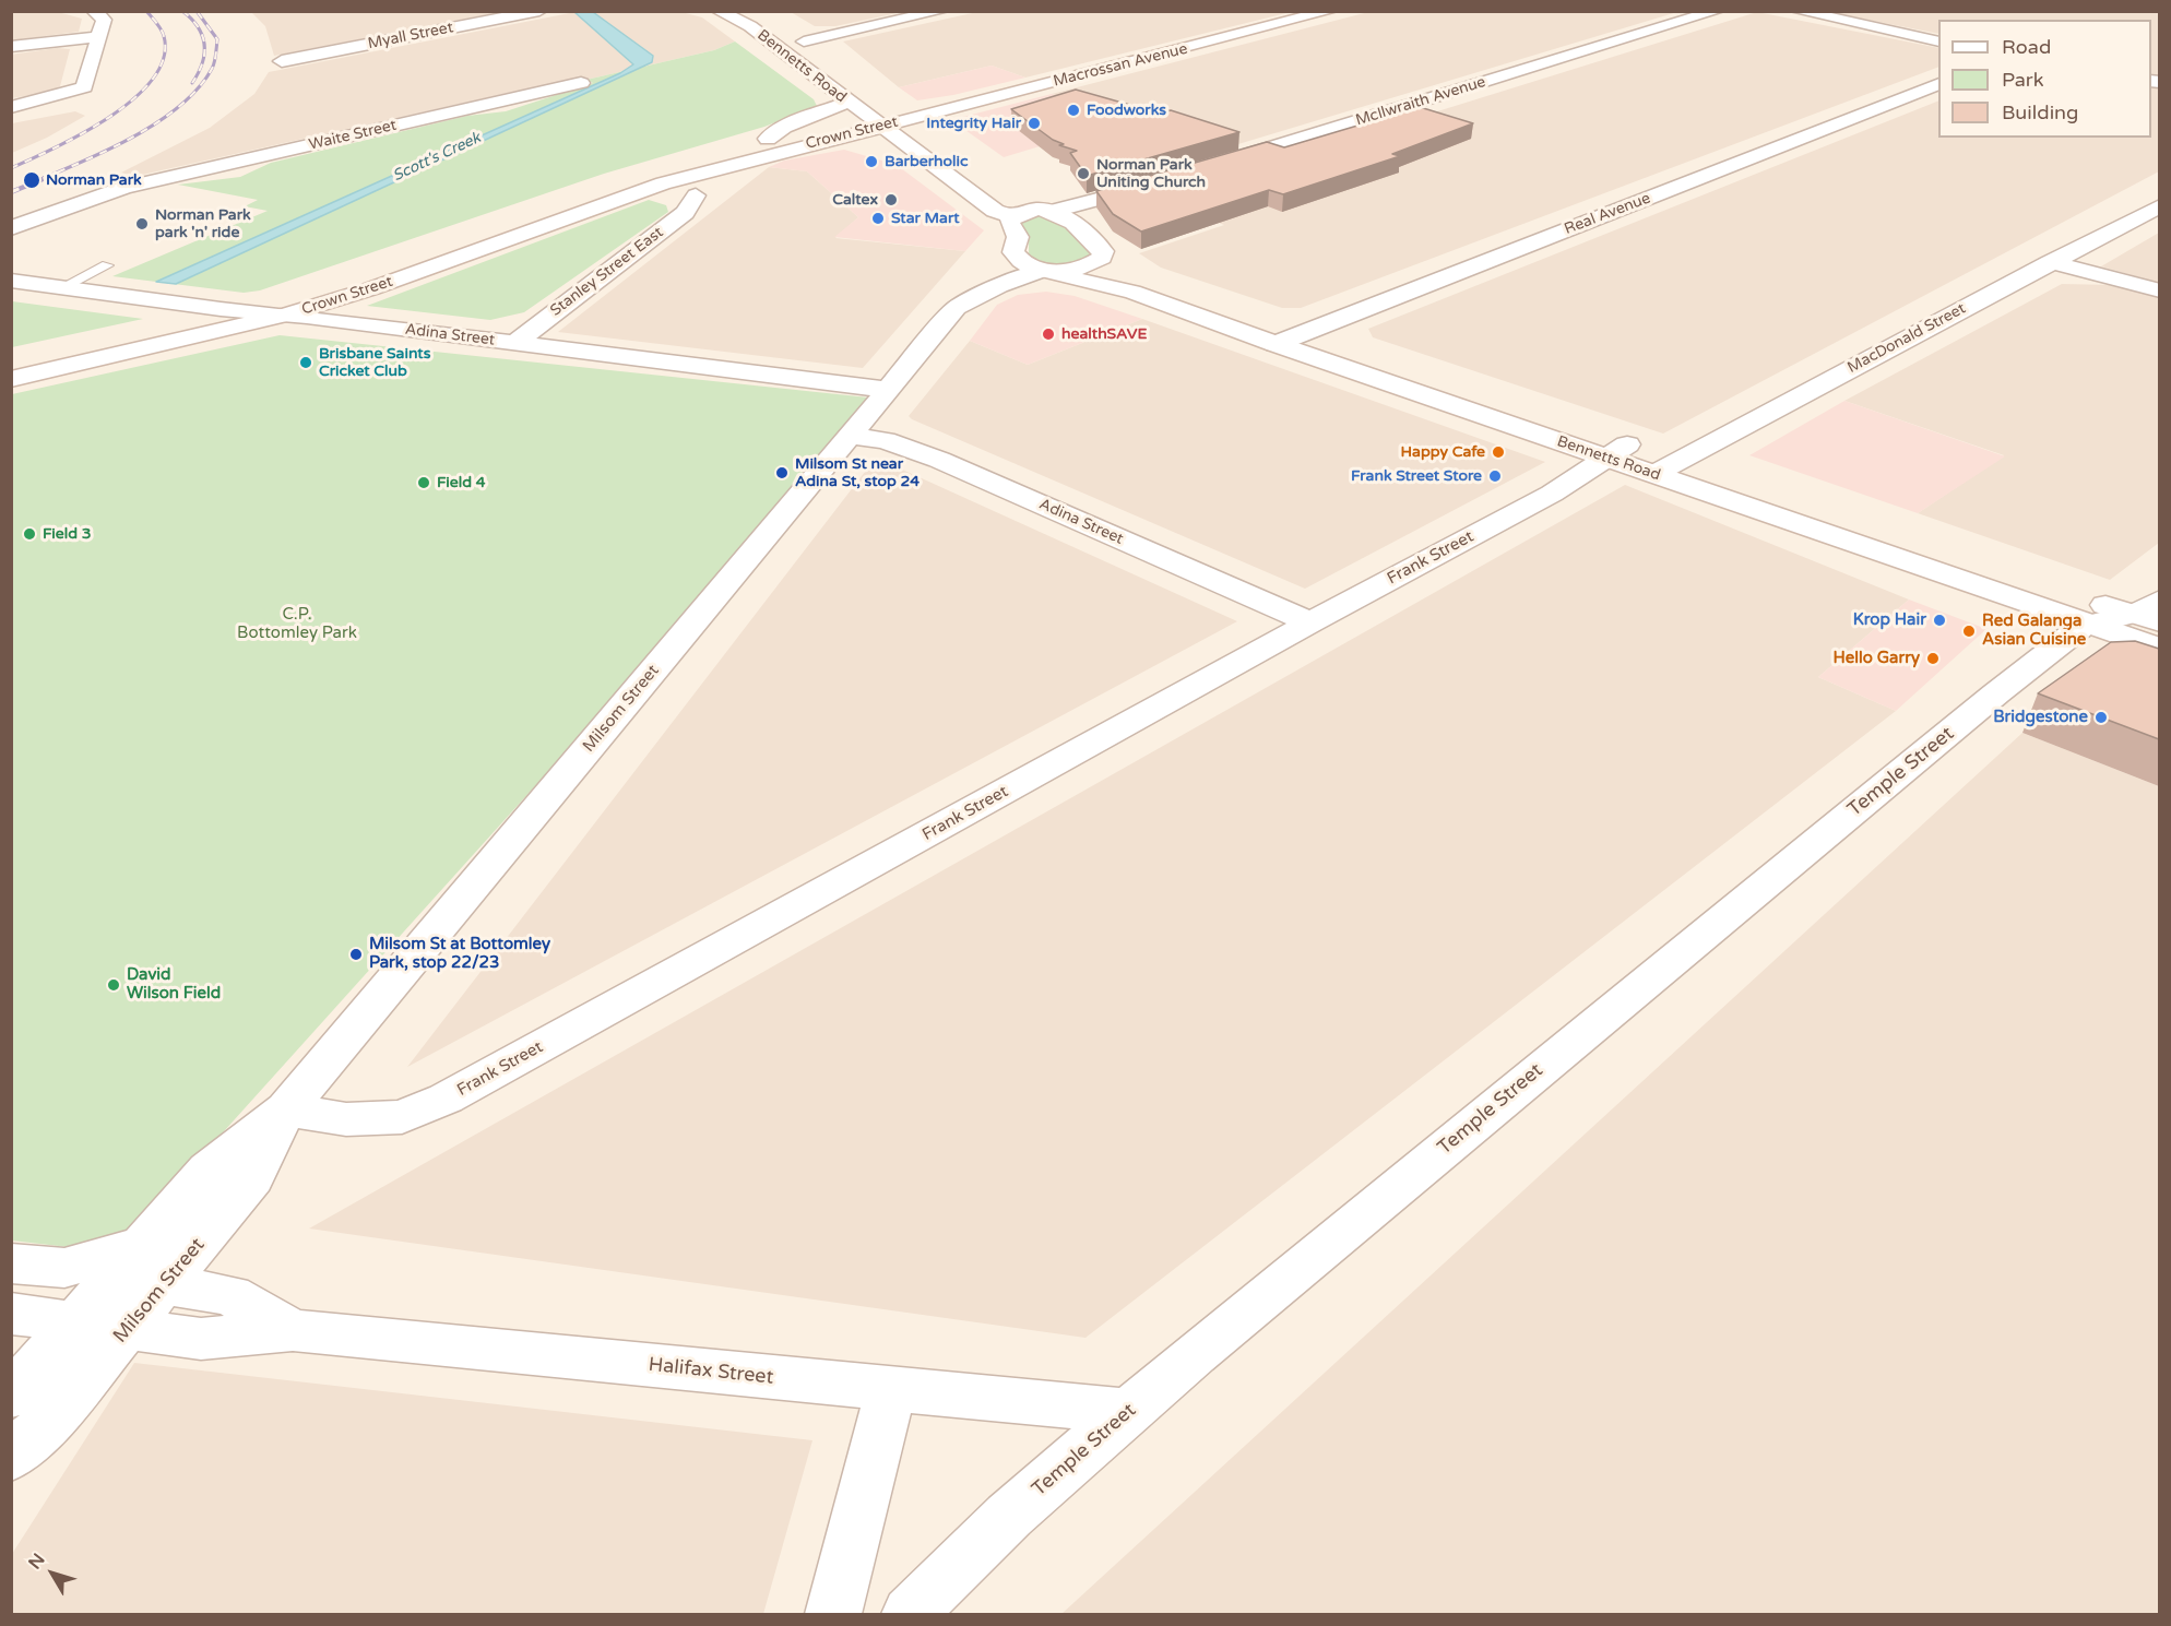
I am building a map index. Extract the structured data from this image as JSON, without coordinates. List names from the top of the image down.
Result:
{
  "streets": {
    "street": [
      "Myall Street",
      "Macrossan Avenue",
      "Bennetts Road",
      "McIlwraith Avenue",
      "Crown Street",
      "Waite Street",
      "Real Avenue",
      "Stanley Street East",
      "Adina Street",
      "MacDonald Street",
      "Frank Street",
      "Milsom Street",
      "Temple Street",
      "Halifax Street"
    ]
  },
  "crossings": [
    ["Macrossan Avenue", "Crown Street"],
    ["Bennetts Road", "Crown Street"],
    ["Bennetts Road", "Real Avenue"],
    ["Bennetts Road", "MacDonald Street"],
    ["Bennetts Road", "Frank Street"],
    ["Bennetts Road", "Milsom Street"],
    ["Bennetts Road", "Temple Street"],
    ["Crown Street", "Adina Street"],
    ["Stanley Street East", "Adina Street"],
    ["Adina Street", "Frank Street"],
    ["Adina Street", "Milsom Street"],
    ["Frank Street", "Milsom Street"],
    ["Milsom Street", "Halifax Street"],
    ["Temple Street", "Halifax Street"]
  ],
  "water": ["Scott's Creek"],
  "parks": ["C.P. Bottomley Park"],
  "places": [
    "Foodworks",
    "Integrity Hair",
    "Barberholic",
    "Norman Park Uniting Church",
    "Norman Park",
    "Caltex",
    "Star Mart",
    "Norman Park park 'n' ride",
    "healthSAVE",
    "Brisbane Saints Cricket Club",
    "Happy Cafe",
    "Milsom St near Adina St, stop 24",
    "Frank Street Store",
    "Field 4",
    "Field 3",
    "Krop Hair",
    "Red Galanga Asian Cuisine",
    "Hello Garry",
    "Bridgestone",
    "Milsom St at Bottomley Park, stop 22/23",
    "David Wilson Field"
  ],
  "legend": ["Road", "Park", "Building"],
  "north": "top left"
}
